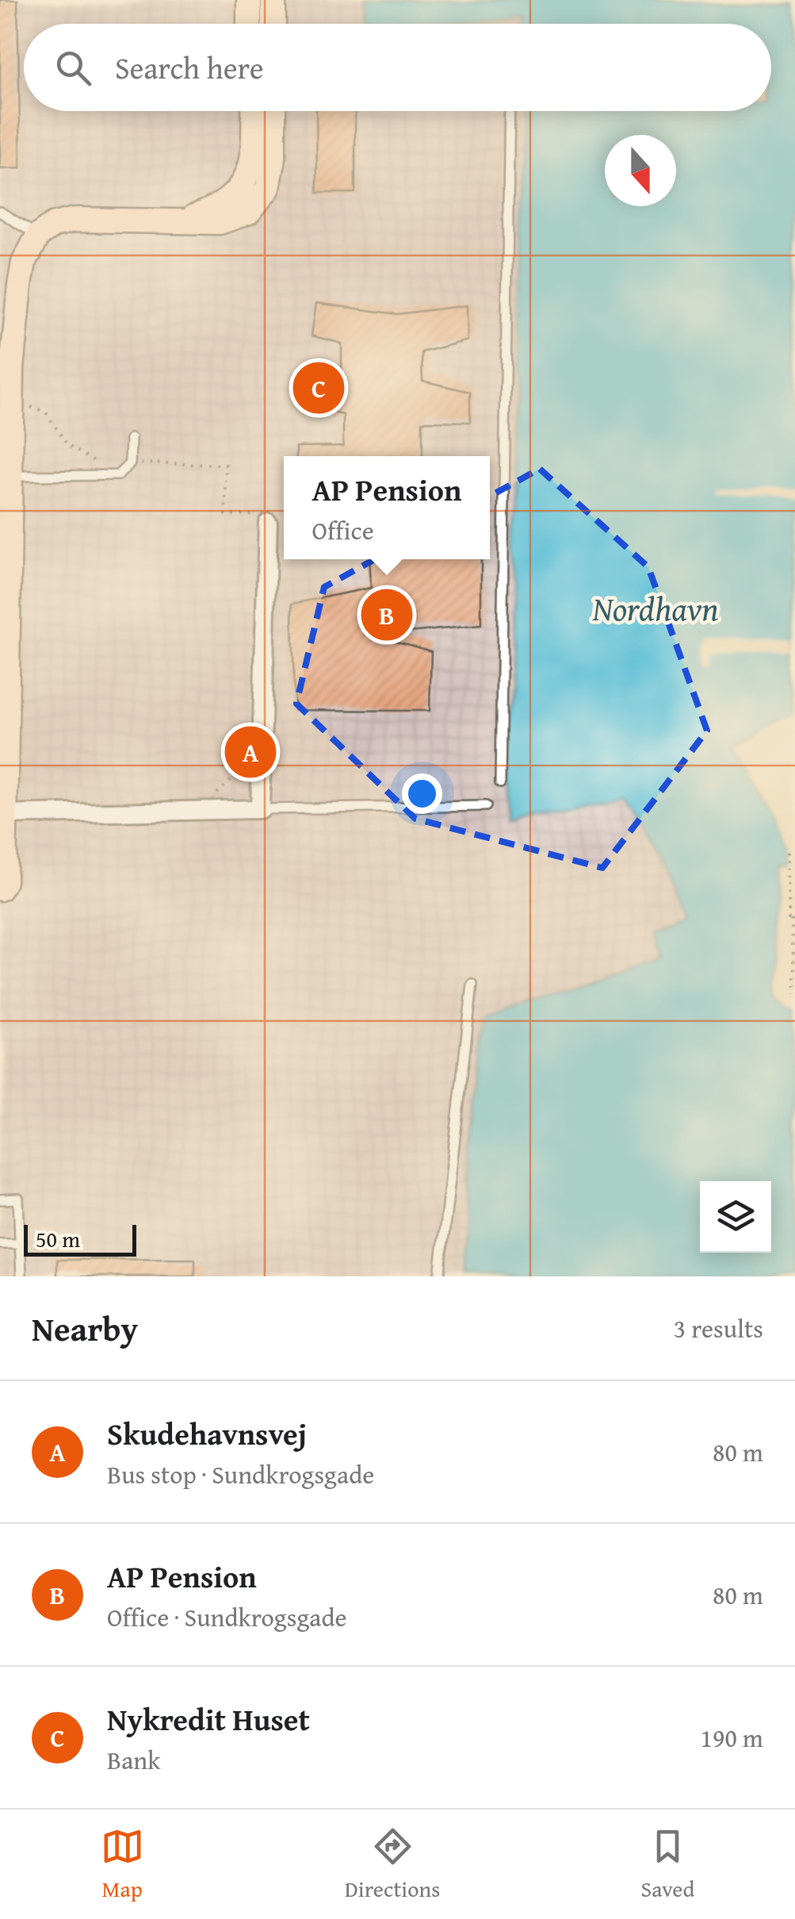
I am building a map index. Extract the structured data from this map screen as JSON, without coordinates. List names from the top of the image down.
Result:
{
  "water": ["Nordhavn"],
  "scale_bar": "50 m",
  "north": "bottom",
  "page": {
    "search": "Search here",
    "pins": ["C", "B", "A"],
    "popup": ["AP Pension", "Office"],
    "scale": "50 m",
    "heading": ["Nearby", "3 results"],
    "list": [
      {
        "mark": "A",
        "name": "Skudehavnsvej",
        "note": "Bus stop · Sundkrogsgade",
        "value": "80 m"
      },
      {
        "mark": "B",
        "name": "AP Pension",
        "note": "Office · Sundkrogsgade",
        "value": "80 m"
      },
      {
        "mark": "C",
        "name": "Nykredit Huset",
        "note": "Bank",
        "value": "190 m"
      }
    ],
    "nav": ["Map", "Directions", "Saved"]
  }
}
